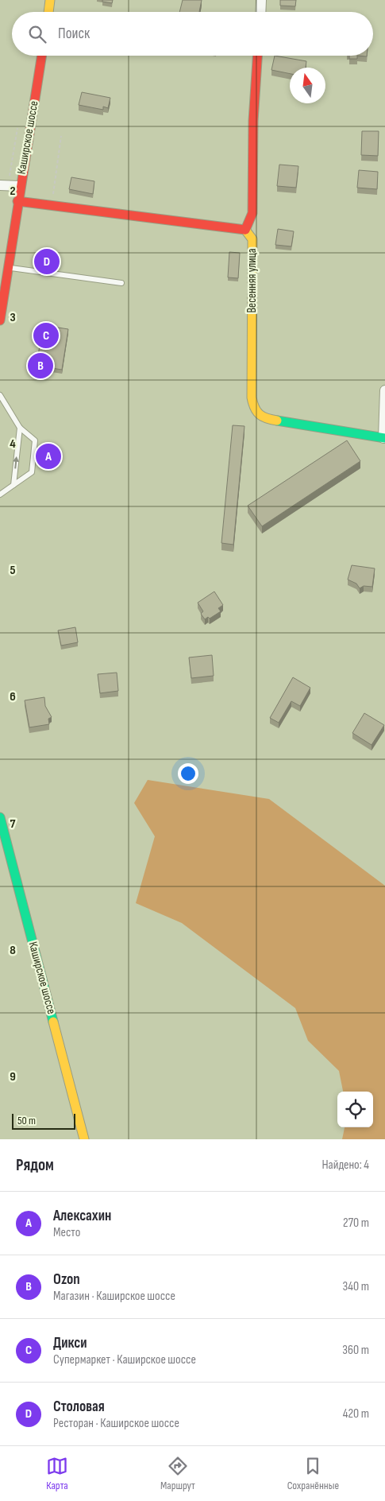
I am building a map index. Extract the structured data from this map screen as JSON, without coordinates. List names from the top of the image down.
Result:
{
  "streets": {
    "street": ["Каширское шоссе", "Весенняя улица"]
  },
  "scale_bar": "50 m",
  "north": "top",
  "page": {
    "search": "Поиск",
    "pins": [
      "D",
      "C",
      "B",
      "A"
    ],
    "scale": "50 m",
    "heading": ["Рядом", "Найдено: 4"],
    "list": [
      {
        "mark": "A",
        "name": "Алексахин",
        "note": "Место",
        "value": "270 m"
      },
      {
        "mark": "B",
        "name": "Ozon",
        "note": "Магазин · Каширское шоссе",
        "value": "340 m"
      },
      {
        "mark": "C",
        "name": "Дикси",
        "note": "Супермаркет · Каширское шоссе",
        "value": "360 m"
      },
      {
        "mark": "D",
        "name": "Столовая",
        "note": "Ресторан · Каширское шоссе",
        "value": "420 m"
      }
    ],
    "nav": ["Карта", "Маршрут", "Сохранённые"]
  },
  "grid": {
    "rows": [
      "2",
      "3",
      "4",
      "5",
      "6",
      "7",
      "8",
      "9"
    ]
  }
}
